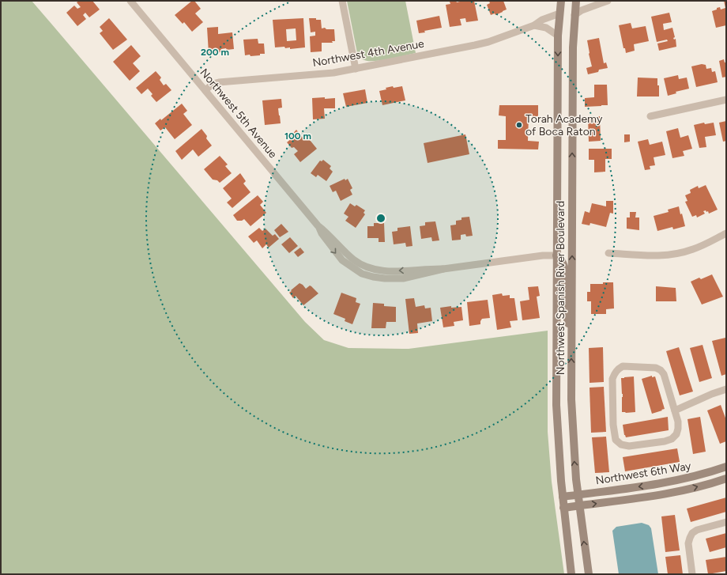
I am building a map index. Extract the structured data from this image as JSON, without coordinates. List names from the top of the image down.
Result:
{
  "streets": {
    "main road": ["Northwest Spanish River Boulevard", "Northwest 6th Way"],
    "street": ["Northwest 4th Avenue", "Northwest 5th Avenue"]
  },
  "crossings": [
    ["Northwest 4th Avenue", "Northwest 5th Avenue"],
    ["Northwest 4th Avenue", "Northwest Spanish River Boulevard"],
    ["Northwest 5th Avenue", "Northwest Spanish River Boulevard"],
    ["Northwest Spanish River Boulevard", "Northwest 6th Way"]
  ],
  "places": ["Torah Academy of Boca Raton"],
  "rings": ["200 m", "100 m"]
}
